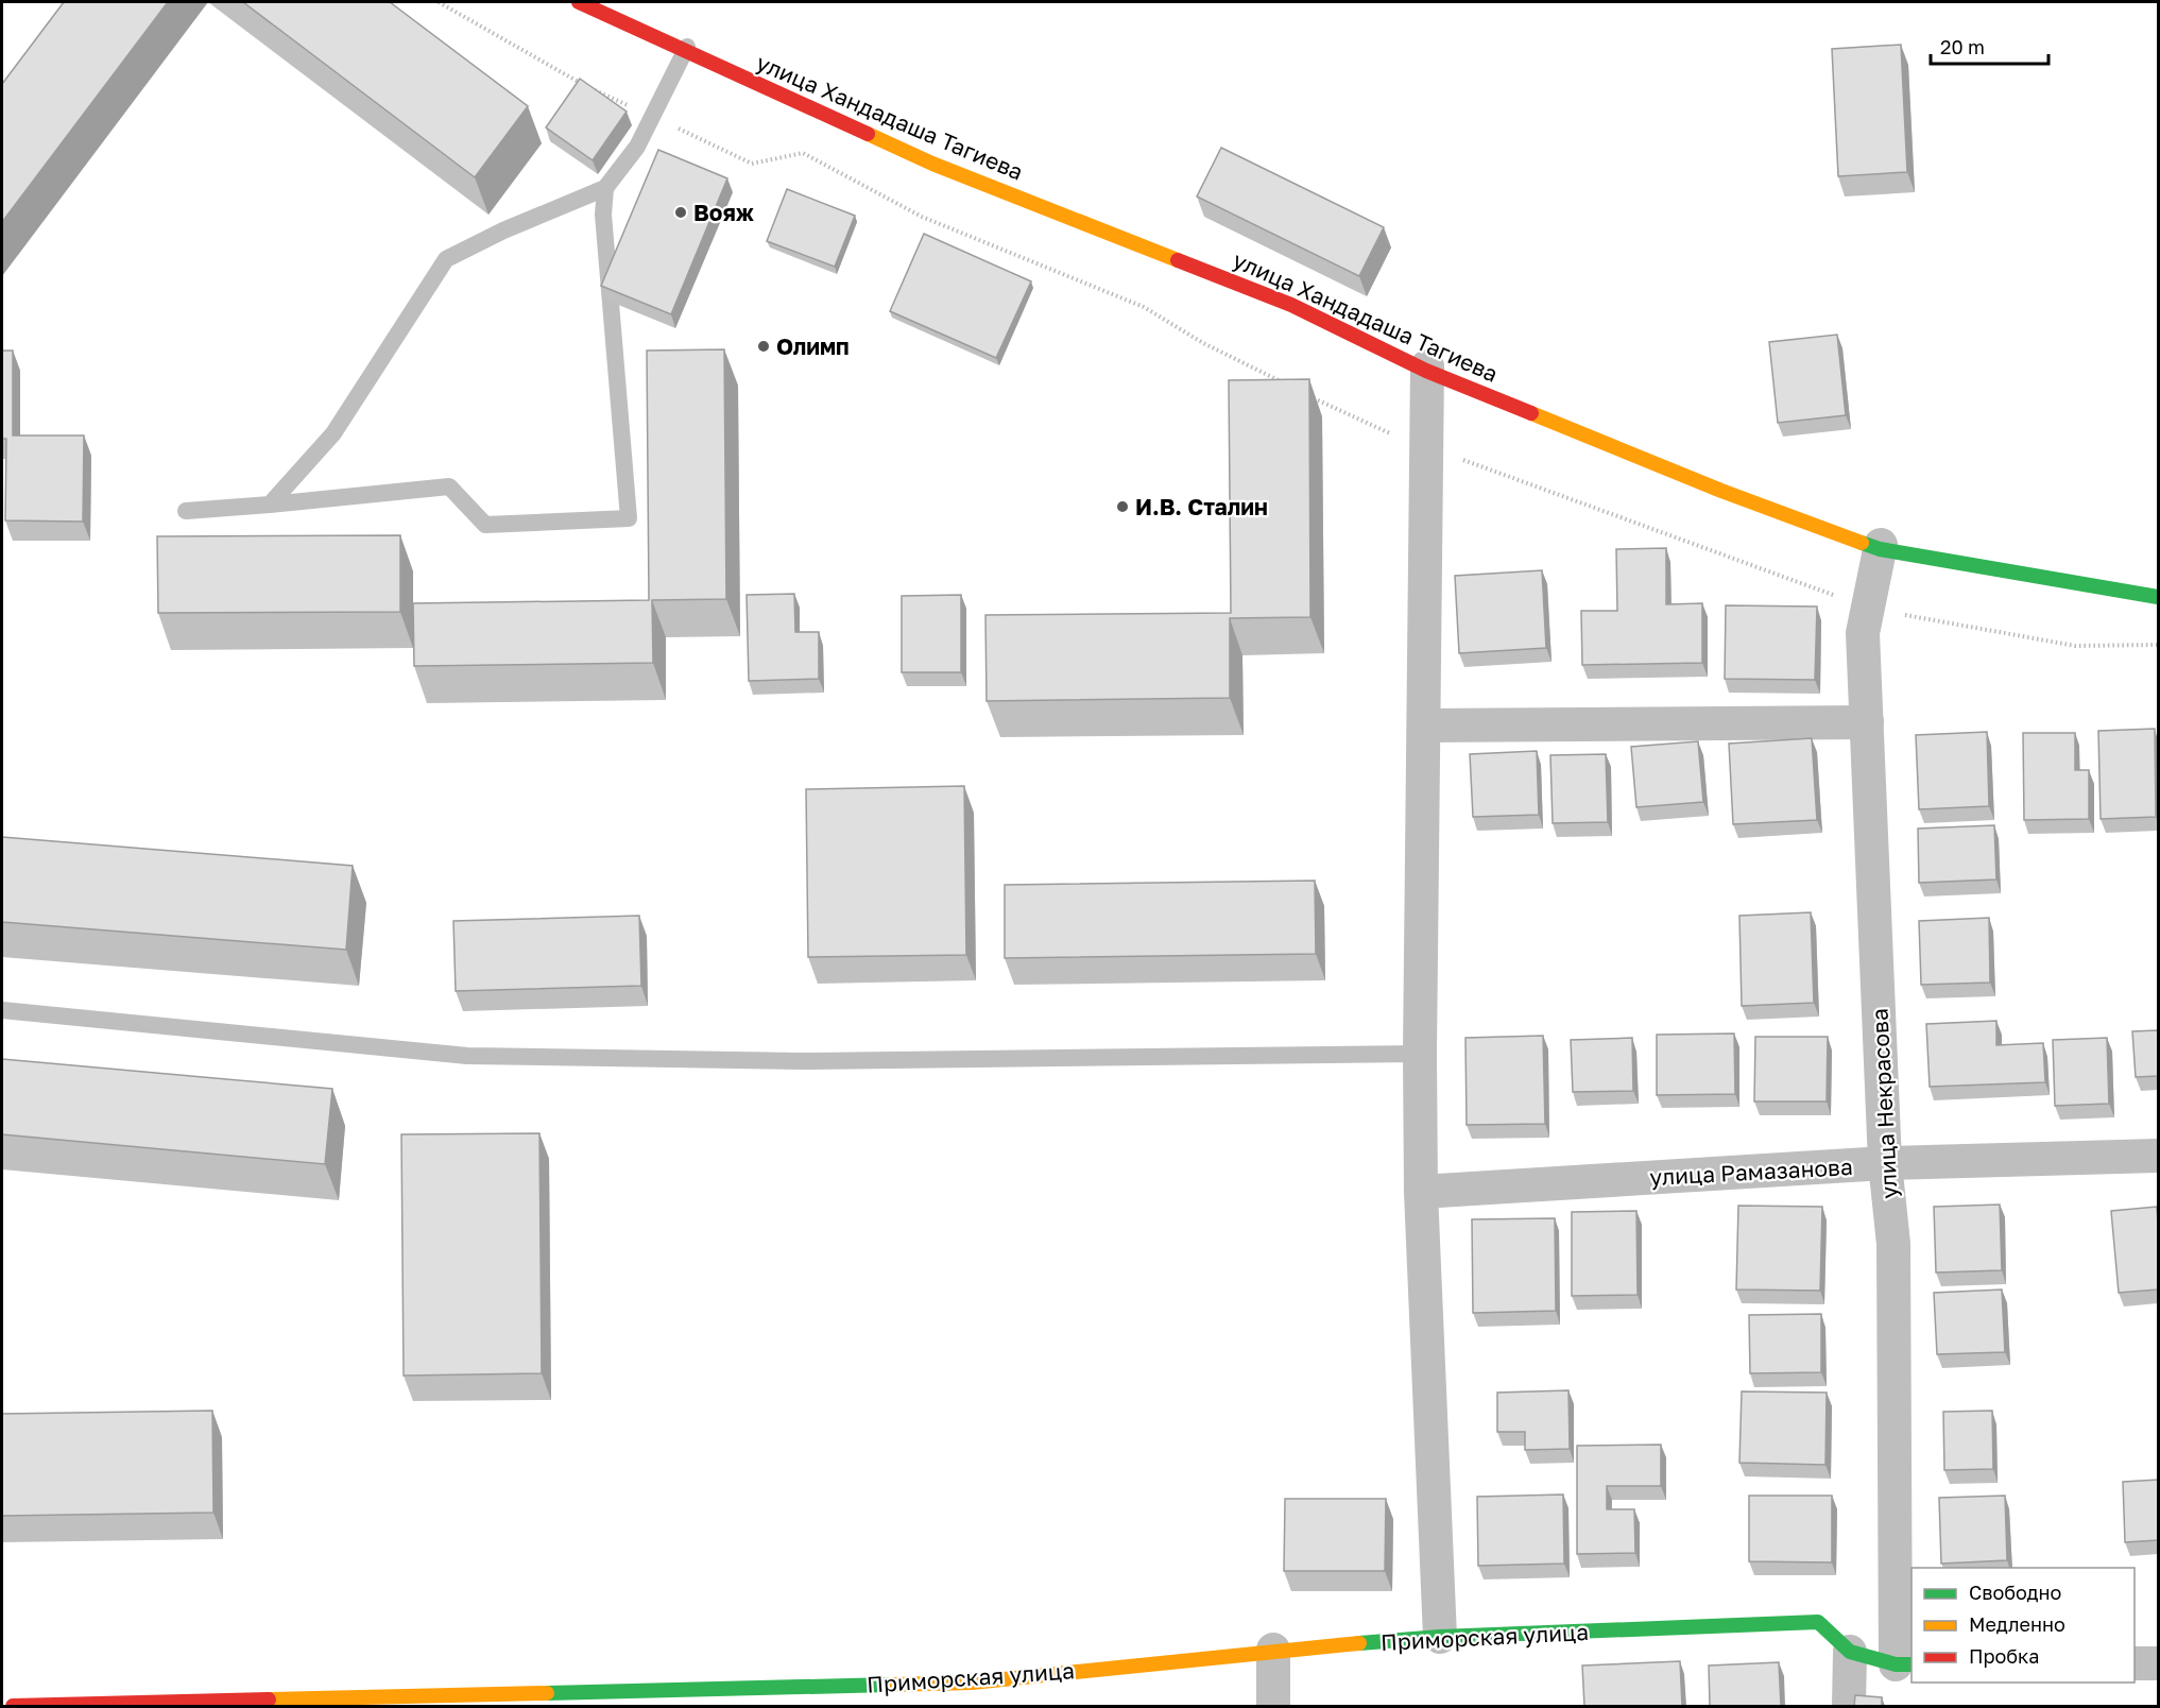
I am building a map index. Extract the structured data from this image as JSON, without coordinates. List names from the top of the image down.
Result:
{
  "streets": {
    "street": [
      "улица Хандадаша Тагиева",
      "улица Некрасова",
      "улица Рамазанова",
      "Приморская улица"
    ]
  },
  "crossings": [
    ["улица Хандадаша Тагиева", "улица Некрасова"],
    ["улица Некрасова", "улица Рамазанова"],
    ["улица Некрасова", "Приморская улица"]
  ],
  "places": ["Вояж", "Олимп", "И.В. Сталин"],
  "legend": ["Свободно", "Медленно", "Пробка"],
  "scale_bar": "20 m"
}
